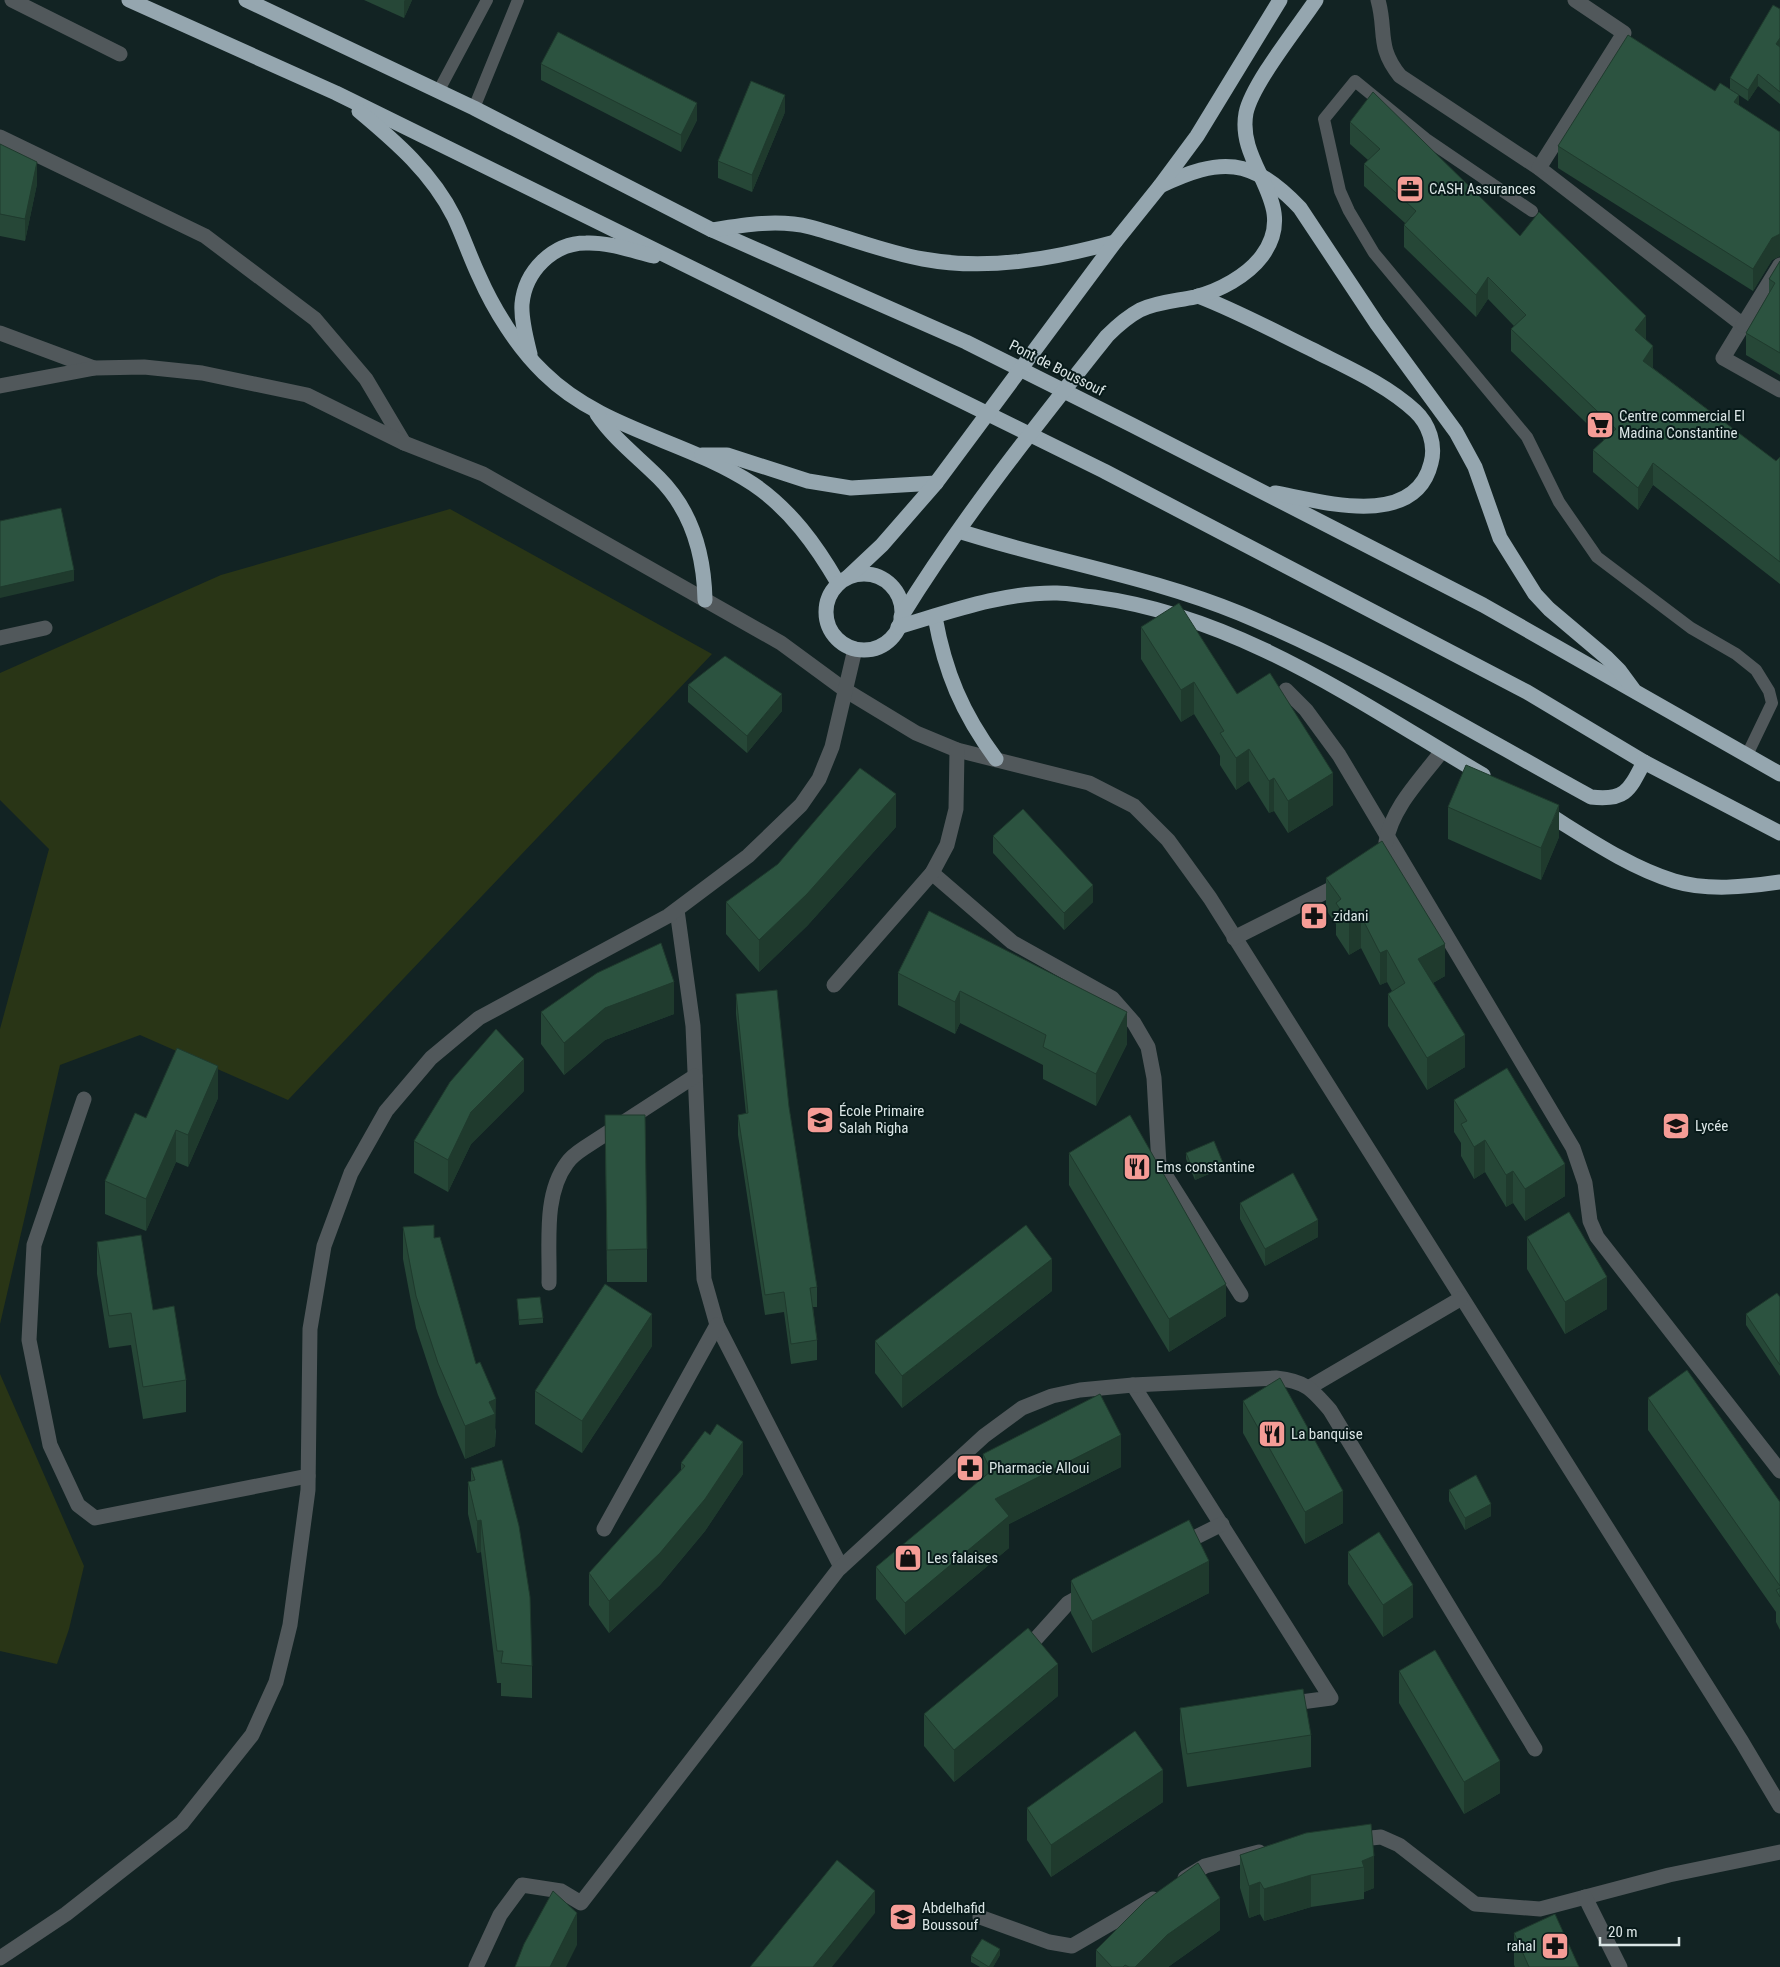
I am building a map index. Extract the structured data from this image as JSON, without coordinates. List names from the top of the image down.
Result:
{
  "streets": {
    "highway": ["Pont de Boussouf"]
  },
  "places": {
    "office": ["CASH Assurances"],
    "supermarket": ["Centre commercial El Madina Constantine"],
    "pharmacy": ["zidani", "Pharmacie Alloui", "rahal"],
    "school or university": ["École Primaire Salah Righa", "Lycée", "Abdelhafid Boussouf"],
    "restaurant": ["Ems constantine", "La banquise"],
    "shop": ["Les falaises"]
  },
  "scale_bar": "20 m"
}
